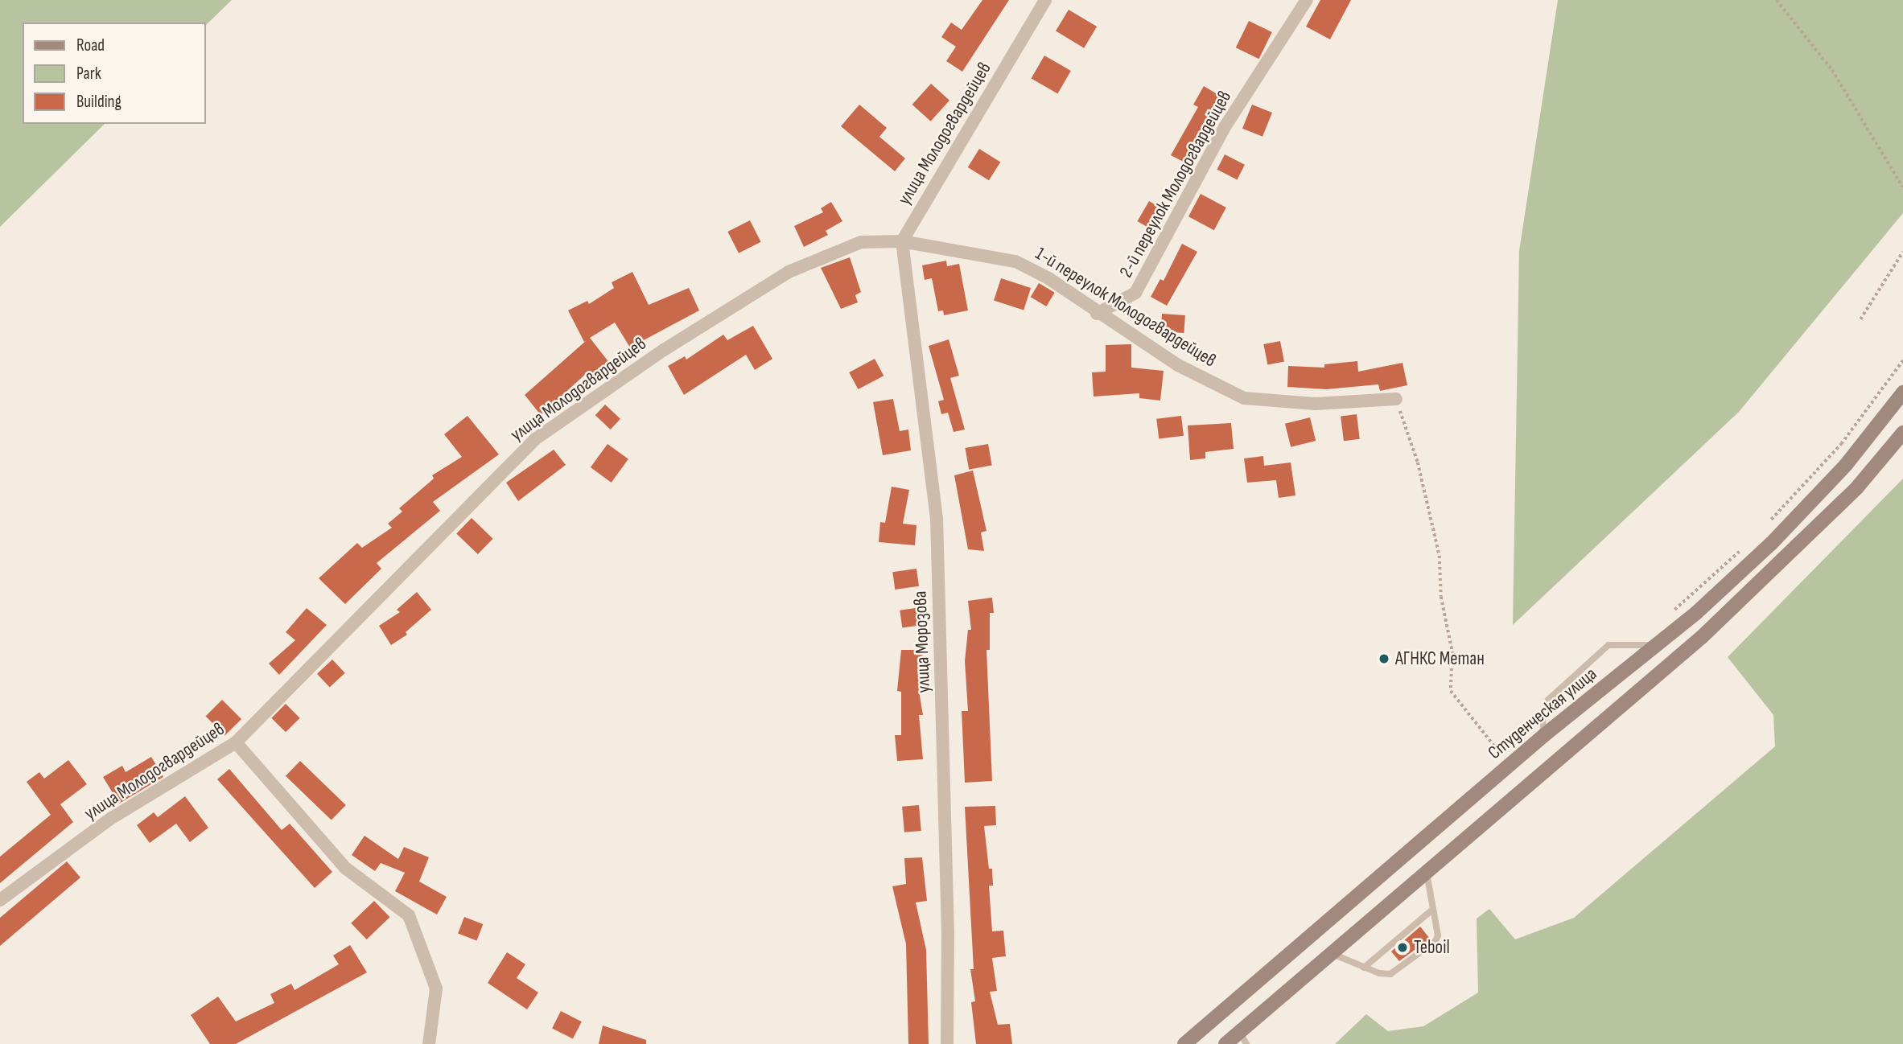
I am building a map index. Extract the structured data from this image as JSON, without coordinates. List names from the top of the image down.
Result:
{
  "streets": {
    "main road": ["Студенческая улица"],
    "street": [
      "улица Молодогвардейцев",
      "2-й переулок Молодогвардейцев",
      "1-й переулок Молодогвардейцев",
      "улица Морозова"
    ]
  },
  "crossings": [
    ["улица Молодогвардейцев", "1-й переулок Молодогвардейцев"],
    ["улица Молодогвардейцев", "улица Морозова"],
    ["2-й переулок Молодогвардейцев", "1-й переулок Молодогвардейцев"],
    ["1-й переулок Молодогвардейцев", "улица Морозова"]
  ],
  "places": ["АГНКС Метан", "Teboil"],
  "legend": ["Road", "Park", "Building"]
}
